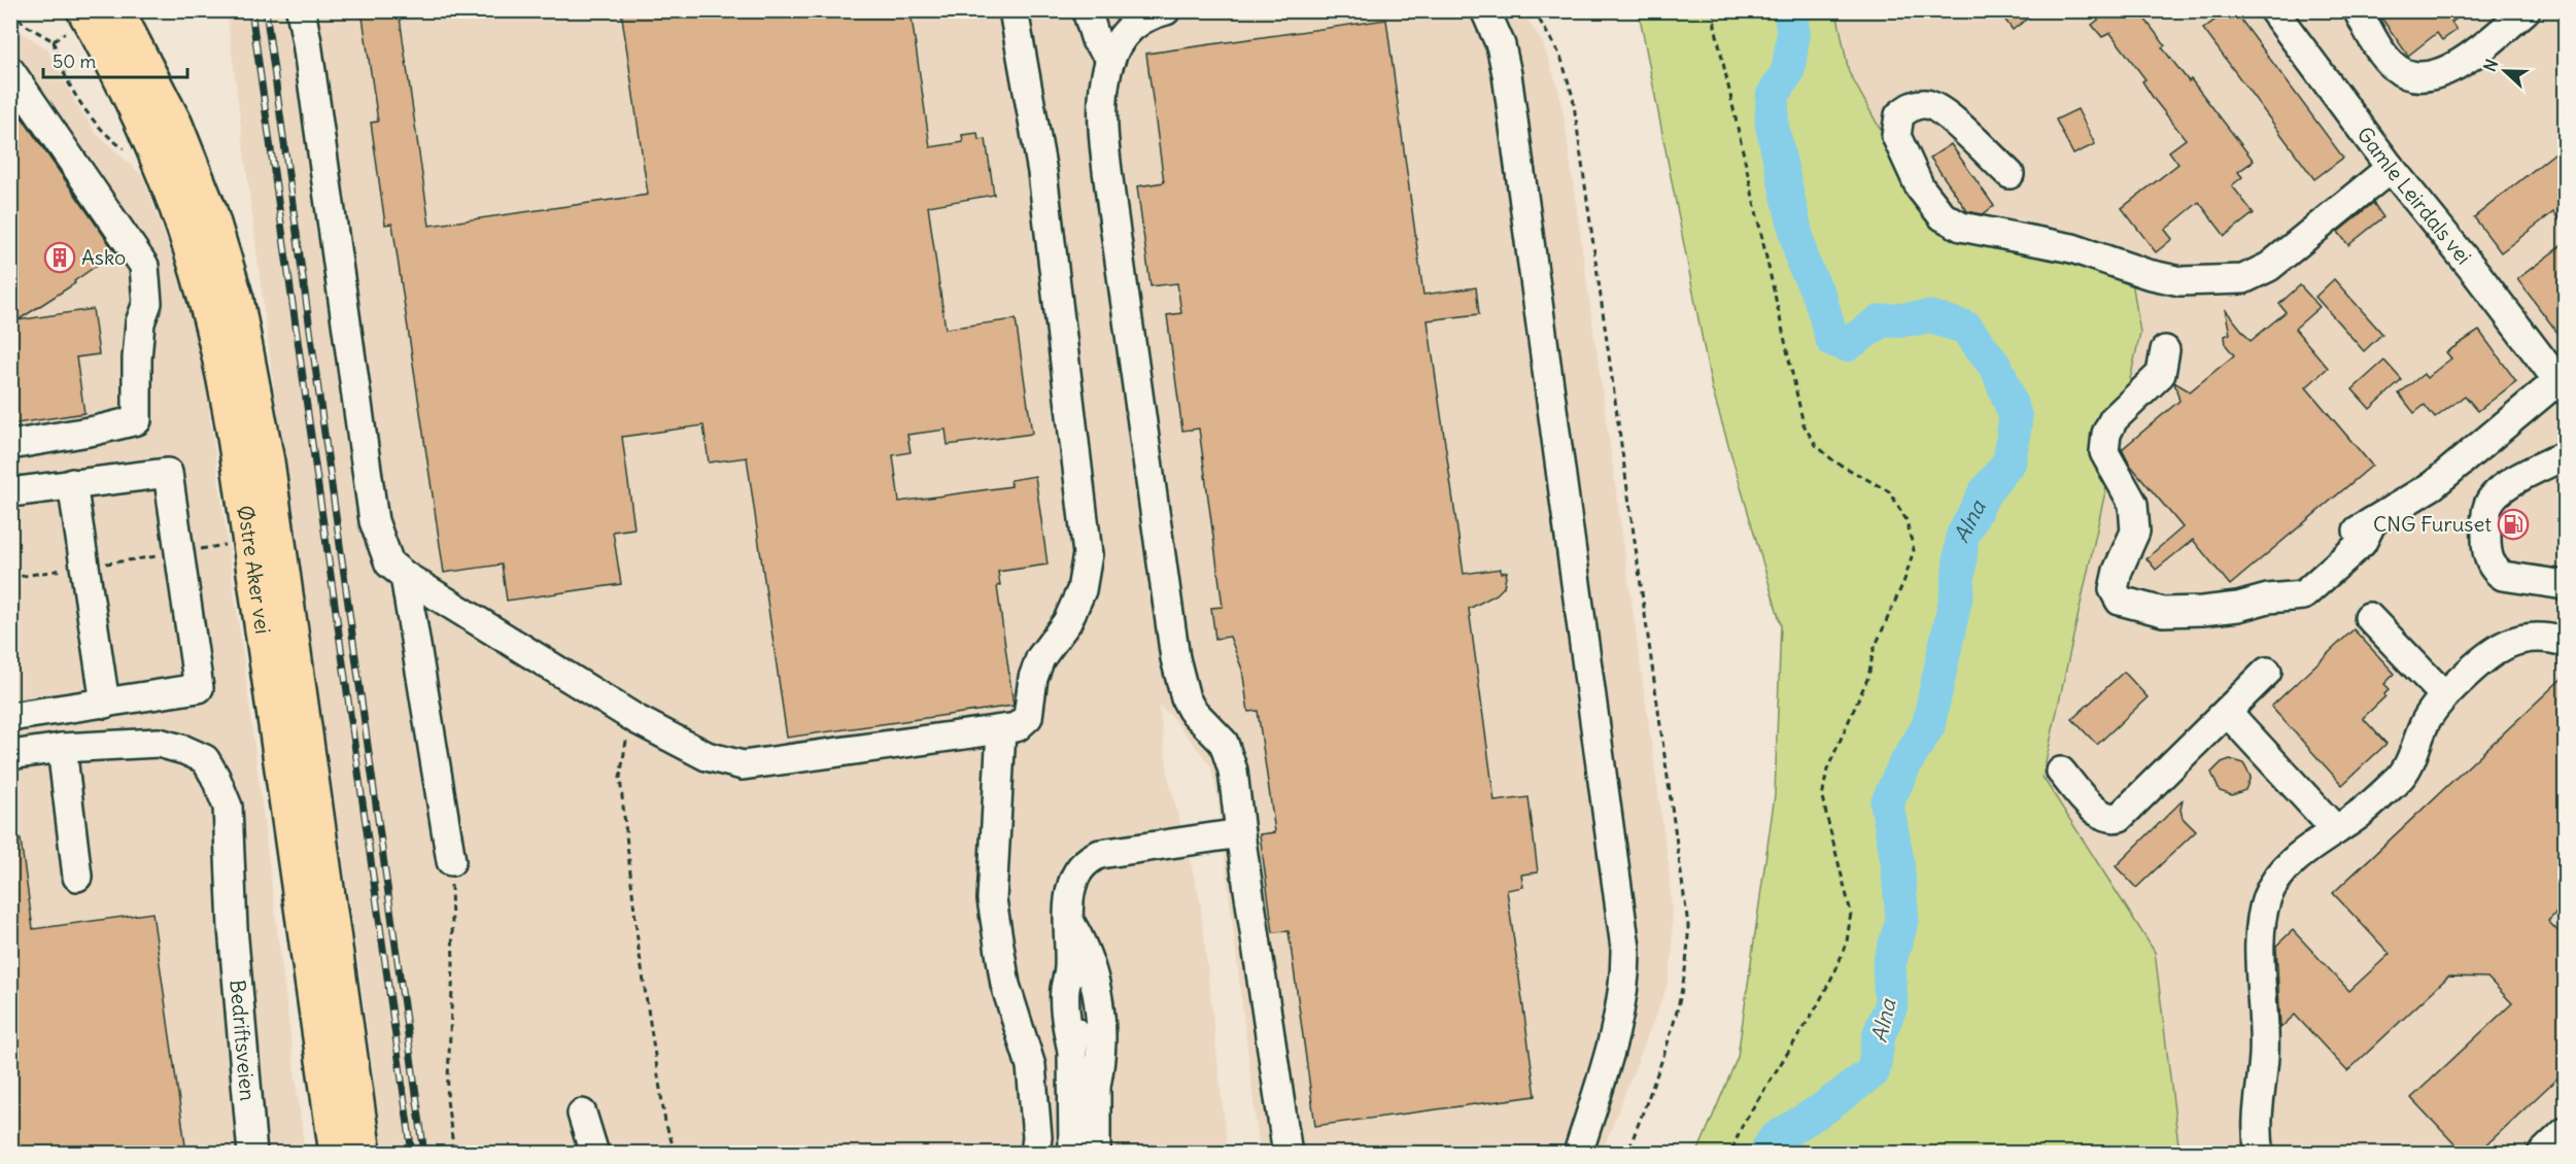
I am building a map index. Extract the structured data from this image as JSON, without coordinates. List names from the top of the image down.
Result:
{
  "streets": {
    "highway": ["Østre Aker vei"],
    "street": ["Gamle Leirdals vei", "Bedriftsveien"]
  },
  "water": ["Alna"],
  "places": {
    "building": ["Asko"],
    "fuel station": ["CNG Furuset"]
  },
  "scale_bar": "50 m",
  "north": "left"
}
